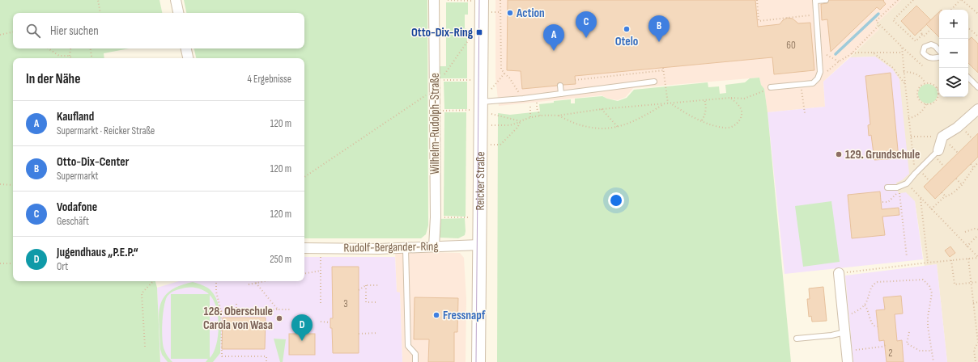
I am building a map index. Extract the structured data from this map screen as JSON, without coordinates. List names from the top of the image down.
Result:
{
  "streets": {
    "street": ["Wilhelm-Rudolph-Straße", "Reicker Straße", "Rudolf-Bergander-Ring"]
  },
  "crossings": [
    ["Wilhelm-Rudolph-Straße", "Rudolf-Bergander-Ring"],
    ["Reicker Straße", "Rudolf-Bergander-Ring"]
  ],
  "places": {
    "other": [
      "Action",
      "Otelo",
      "129. Grundschule",
      "Fressnapf",
      "128. Oberschule Carola von Wasa"
    ],
    "transit": ["Otto-Dix-Ring"]
  },
  "house_numbers": ["60", "3", "2"],
  "page": {
    "map_buttons": ["+", "−"],
    "pins": [
      "C",
      "B",
      "A",
      "D"
    ],
    "search": "Hier suchen",
    "heading": ["In der Nähe", "4 Ergebnisse"],
    "list": [
      {
        "mark": "A",
        "name": "Kaufland",
        "note": "Supermarkt · Reicker Straße",
        "value": "120 m"
      },
      {
        "mark": "B",
        "name": "Otto-Dix-Center",
        "note": "Supermarkt",
        "value": "120 m"
      },
      {
        "mark": "C",
        "name": "Vodafone",
        "note": "Geschäft",
        "value": "120 m"
      },
      {
        "mark": "D",
        "name": "Jugendhaus „P.E.P.“",
        "note": "Ort",
        "value": "250 m"
      }
    ]
  }
}
